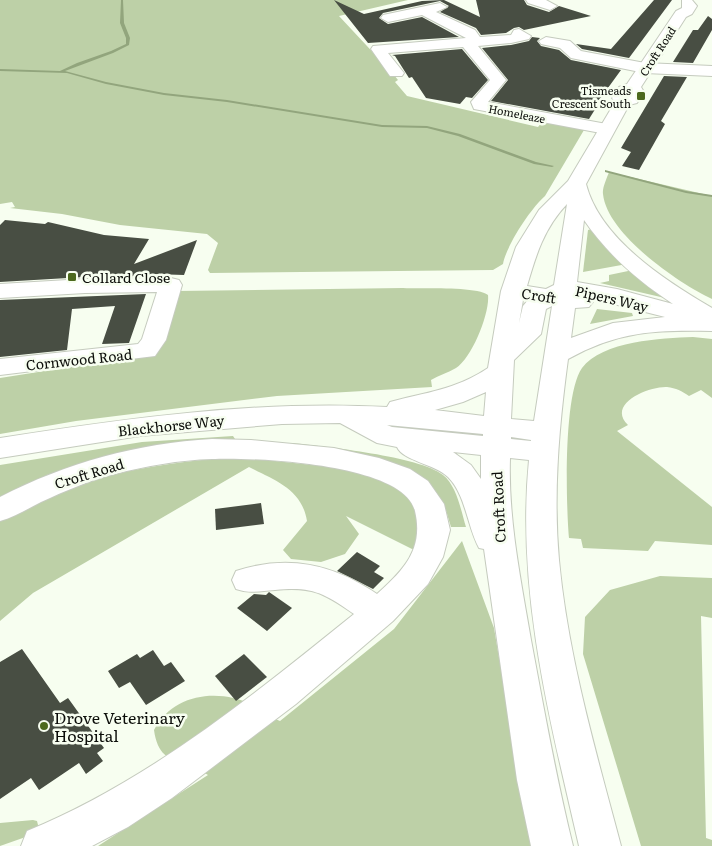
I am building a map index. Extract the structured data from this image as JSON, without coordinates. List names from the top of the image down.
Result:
{
  "streets": {
    "main road": [
      "Croft Road",
      "Homeleaze",
      "Croft",
      "Pipers Way",
      "Cornwood Road",
      "Blackhorse Way"
    ]
  },
  "crossings": [
    ["Croft Road", "Homeleaze"],
    ["Croft Road", "Croft"],
    ["Croft Road", "Pipers Way"],
    ["Croft Road", "Blackhorse Way"],
    ["Croft", "Pipers Way"]
  ],
  "places": {
    "transit": ["Tismeads Crescent South", "Collard Close"],
    "other": ["Drove Veterinary Hospital"]
  }
}
